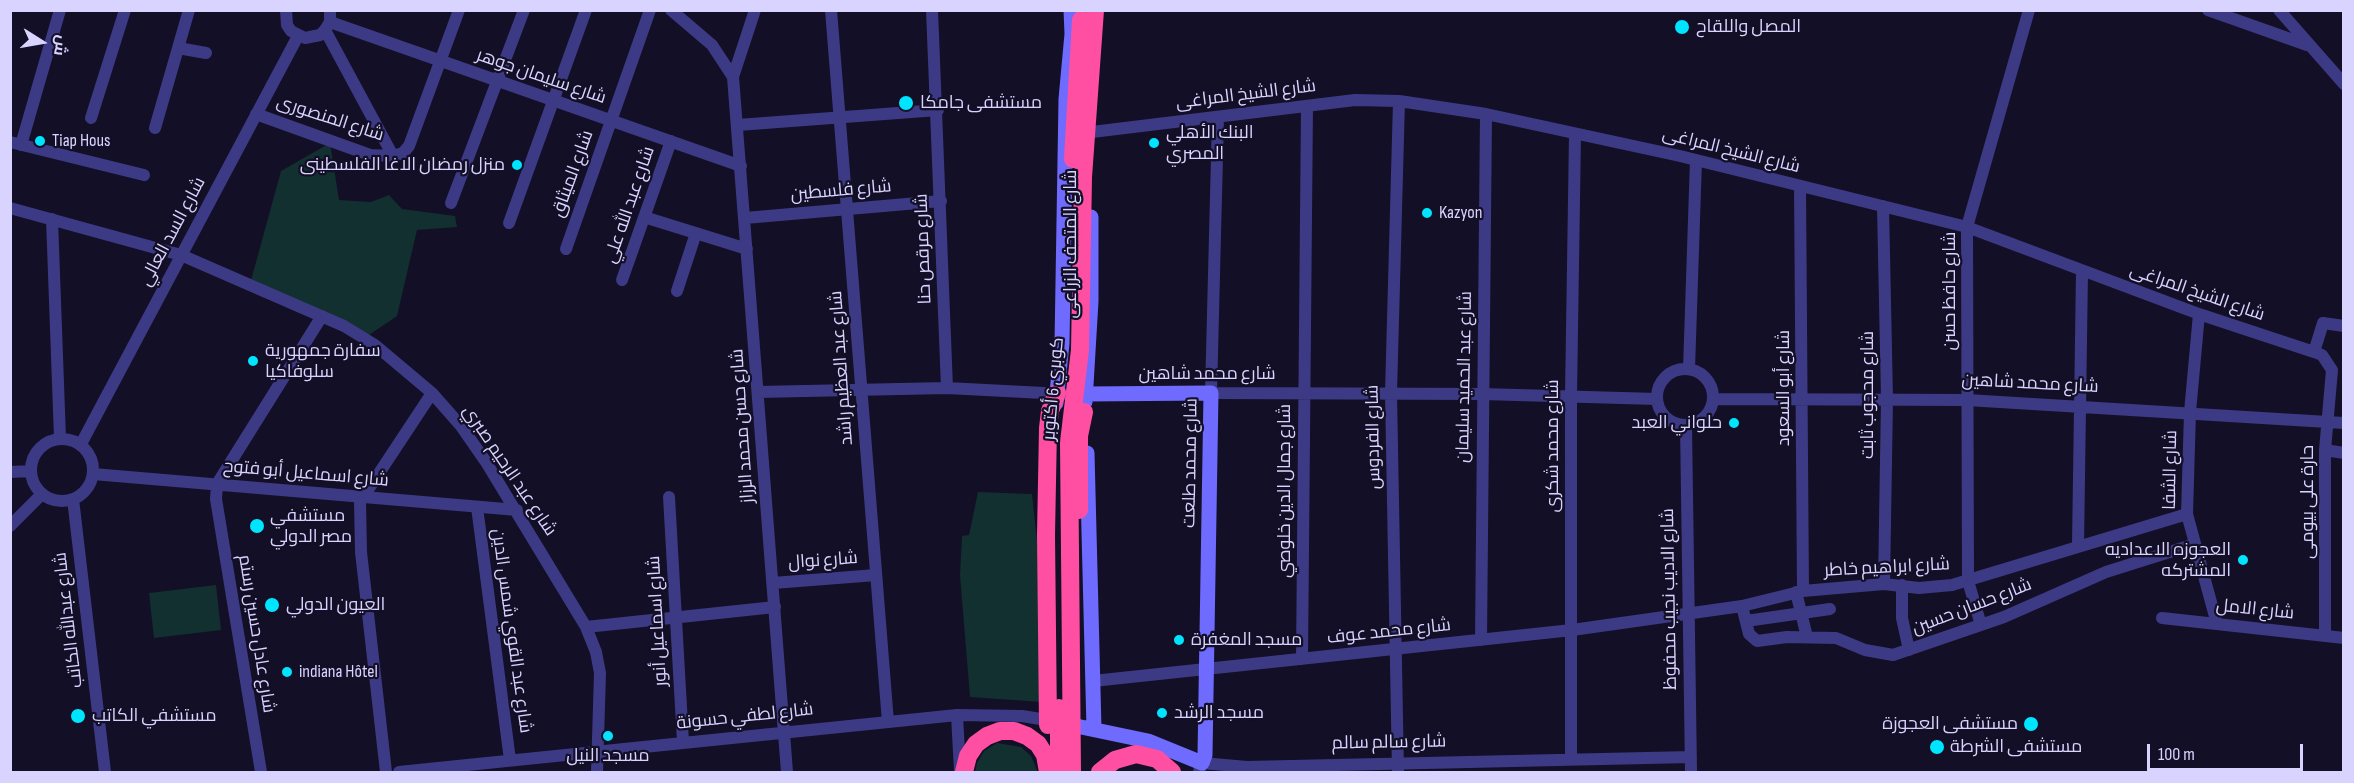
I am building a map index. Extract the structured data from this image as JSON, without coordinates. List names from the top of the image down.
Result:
{
  "streets": {
    "highway": ["كوبري 6 أكتوبر"],
    "street": [
      "شارع سليمان جوهر",
      "شارع الشيخ المراغى",
      "شارع المنصورى",
      "شارع الميثاق",
      "شارع فلسطين",
      "شارع عبد الله علي",
      "شارع السد العالي",
      "شارع المتحف الزراعى",
      "شارع مرقص حنا",
      "شارع حافظ حسن",
      "شارع عبد العظيم راشد",
      "شارع محمد شاهين",
      "شارع عبد الحميد سليمان",
      "شارع أبو السعود",
      "شارع محجوب ثابت",
      "شارع حسن محمد الرزاز",
      "شارع الفردوس",
      "شارع محمد شكرى",
      "شارع محمد طلعت",
      "شارع الشفا",
      "شارع عبد الرحيم صبري",
      "شارع اسماعيل أبو فتوح",
      "شارع جمال الدين خلوصي",
      "حارة على بيومى",
      "شارع نوال",
      "شارع ابراهيم خاطر",
      "شارع الاديب نجيب محفوظ",
      "شارع حسان حسين",
      "شارع الامل",
      "شارع عبدالله الكاتب",
      "شارع اسماعيل أنور",
      "شارع عبد القوي شمس الدين",
      "شارع محمد عوف",
      "شارع عادل حسين رستم",
      "شارع لطفي حسونة",
      "شارع سالم سالم"
    ]
  },
  "crossings": [
    ["شارع سليمان جوهر", "شارع الميثاق"],
    ["شارع سليمان جوهر", "شارع عبد الله علي"],
    ["شارع سليمان جوهر", "شارع حسن محمد الرزاز"],
    ["شارع الشيخ المراغى", "شارع المتحف الزراعى"],
    ["شارع الشيخ المراغى", "شارع حافظ حسن"],
    ["شارع الشيخ المراغى", "شارع عبد الحميد سليمان"],
    ["شارع الشيخ المراغى", "شارع أبو السعود"],
    ["شارع الشيخ المراغى", "شارع محجوب ثابت"],
    ["شارع الشيخ المراغى", "شارع الفردوس"],
    ["شارع الشيخ المراغى", "شارع محمد شكرى"],
    ["شارع الشيخ المراغى", "شارع محمد طلعت"],
    ["شارع الشيخ المراغى", "شارع الشفا"],
    ["شارع الشيخ المراغى", "شارع جمال الدين خلوصي"],
    ["شارع الشيخ المراغى", "حارة على بيومى"],
    ["شارع المنصورى", "شارع السد العالي"],
    ["شارع فلسطين", "شارع مرقص حنا"],
    ["شارع فلسطين", "شارع عبد العظيم راشد"],
    ["شارع فلسطين", "شارع حسن محمد الرزاز"],
    ["شارع السد العالي", "شارع عبد الرحيم صبري"],
    ["شارع السد العالي", "شارع اسماعيل أبو فتوح"],
    ["شارع السد العالي", "شارع عبدالله الكاتب"],
    ["شارع المتحف الزراعى", "شارع محمد شاهين"],
    ["شارع المتحف الزراعى", "كوبري 6 أكتوبر"],
    ["شارع المتحف الزراعى", "شارع محمد عوف"],
    ["شارع المتحف الزراعى", "شارع لطفي حسونة"],
    ["شارع المتحف الزراعى", "شارع سالم سالم"],
    ["شارع مرقص حنا", "شارع محمد شاهين"],
    ["شارع حافظ حسن", "شارع محمد شاهين"],
    ["شارع حافظ حسن", "شارع ابراهيم خاطر"],
    ["شارع حافظ حسن", "شارع حسان حسين"],
    ["شارع عبد العظيم راشد", "شارع محمد شاهين"],
    ["شارع عبد العظيم راشد", "شارع نوال"],
    ["شارع عبد العظيم راشد", "شارع لطفي حسونة"],
    ["شارع محمد شاهين", "شارع عبد الحميد سليمان"],
    ["شارع محمد شاهين", "شارع أبو السعود"],
    ["شارع محمد شاهين", "شارع محجوب ثابت"],
    ["شارع محمد شاهين", "شارع حسن محمد الرزاز"],
    ["شارع محمد شاهين", "شارع الفردوس"],
    ["شارع محمد شاهين", "شارع محمد شكرى"],
    ["شارع محمد شاهين", "شارع محمد طلعت"],
    ["شارع محمد شاهين", "شارع الشفا"],
    ["شارع محمد شاهين", "شارع جمال الدين خلوصي"],
    ["شارع محمد شاهين", "حارة على بيومى"],
    ["شارع محمد شاهين", "شارع الاديب نجيب محفوظ"],
    ["شارع عبد الحميد سليمان", "شارع محمد عوف"],
    ["شارع أبو السعود", "شارع ابراهيم خاطر"],
    ["شارع أبو السعود", "شارع حسان حسين"],
    ["شارع محجوب ثابت", "شارع ابراهيم خاطر"],
    ["شارع حسن محمد الرزاز", "شارع نوال"],
    ["شارع حسن محمد الرزاز", "شارع لطفي حسونة"],
    ["شارع الفردوس", "شارع محمد عوف"],
    ["شارع الفردوس", "شارع سالم سالم"],
    ["شارع محمد شكرى", "شارع محمد عوف"],
    ["شارع محمد شكرى", "شارع سالم سالم"],
    ["شارع محمد طلعت", "شارع محمد عوف"],
    ["شارع محمد طلعت", "شارع سالم سالم"],
    ["شارع الشفا", "شارع ابراهيم خاطر"],
    ["شارع الشفا", "شارع حسان حسين"],
    ["شارع الشفا", "شارع الامل"],
    ["شارع عبد الرحيم صبري", "شارع اسماعيل أبو فتوح"],
    ["شارع عبد الرحيم صبري", "شارع لطفي حسونة"],
    ["شارع اسماعيل أبو فتوح", "شارع عبدالله الكاتب"],
    ["شارع اسماعيل أبو فتوح", "شارع عبد القوي شمس الدين"],
    ["شارع اسماعيل أبو فتوح", "شارع عادل حسين رستم"],
    ["شارع جمال الدين خلوصي", "شارع محمد عوف"],
    ["حارة على بيومى", "شارع الامل"],
    ["شارع ابراهيم خاطر", "شارع الاديب نجيب محفوظ"],
    ["شارع ابراهيم خاطر", "شارع محمد عوف"],
    ["شارع الاديب نجيب محفوظ", "شارع محمد عوف"],
    ["شارع الاديب نجيب محفوظ", "شارع سالم سالم"],
    ["شارع اسماعيل أنور", "شارع لطفي حسونة"],
    ["شارع عبد القوي شمس الدين", "شارع لطفي حسونة"],
    ["شارع لطفي حسونة", "شارع سالم سالم"]
  ],
  "places": [
    "المصل واللقاح",
    "مستشفى جامكا",
    "Tiap Hous",
    "البنك الأهلي المصري",
    "منزل رمضان الاغا الفلسطينى",
    "Kazyon",
    "سفارة جمهورية سلوفاكيا",
    "حلواني العبد",
    "مستشفي مصر الدولي",
    "العجوزه الاعداديه المشتركه",
    "العيون الدولي",
    "مسجد المغفرة",
    "indiana Hôtel",
    "مسجد الرشد",
    "مستشفي الكاتب",
    "مستشفى العجوزة",
    "مسجد النيل",
    "مستشفى الشرطة"
  ],
  "scale_bar": "100 m",
  "north": "right"
}
